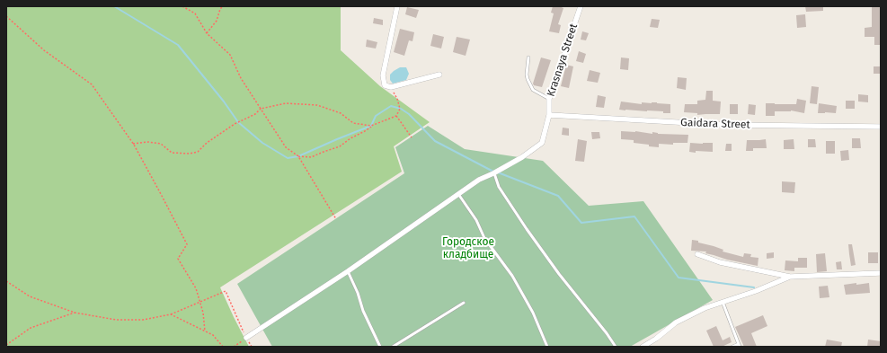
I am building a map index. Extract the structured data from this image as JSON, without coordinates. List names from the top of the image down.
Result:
{
  "streets": {
    "street": ["Krasnaya Street", "Gaidara Street"]
  },
  "crossings": [
    ["Krasnaya Street", "Gaidara Street"]
  ],
  "parks": ["Городское кладбище"]
}
